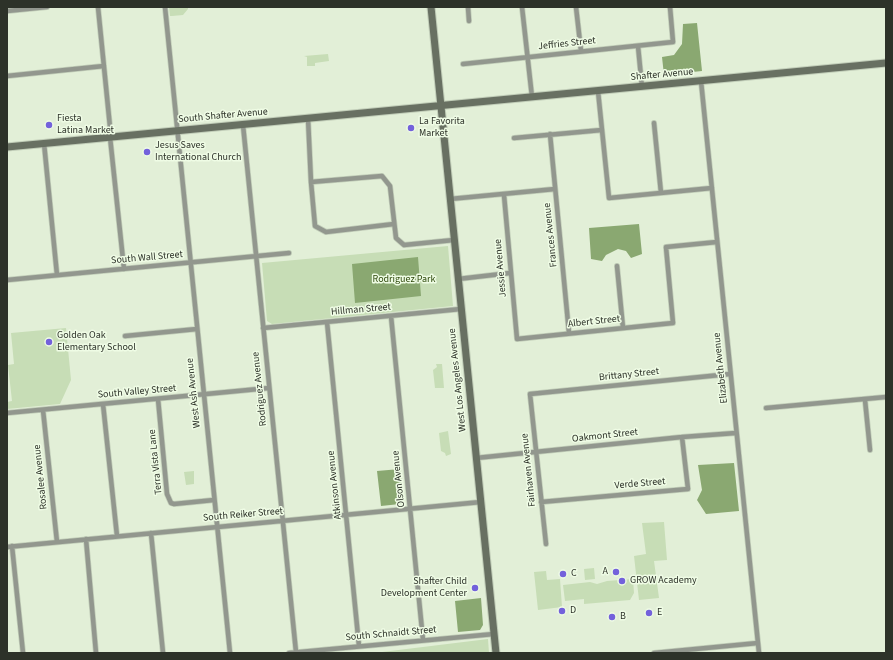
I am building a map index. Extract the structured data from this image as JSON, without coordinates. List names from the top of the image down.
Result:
{
  "streets": {
    "main road": ["Shafter Avenue", "South Shafter Avenue", "West Los Angeles Avenue"],
    "street": [
      "Jeffries Street",
      "Frances Avenue",
      "South Wall Street",
      "Jessie Avenue",
      "Hillman Street",
      "Albert Street",
      "Elizabeth Avenue",
      "Brittany Street",
      "Rodriguez Avenue",
      "South Valley Street",
      "West Ash Avenue",
      "Oakmont Street",
      "Terra Vista Lane",
      "Fairhaven Avenue",
      "Rosalee Avenue",
      "Olson Avenue",
      "Verde Street",
      "Atkinson Avenue",
      "South Reiker Street",
      "South Schnaidt Street"
    ]
  },
  "crossings": [
    ["Shafter Avenue", "South Shafter Avenue"],
    ["Shafter Avenue", "Elizabeth Avenue"],
    ["Shafter Avenue", "West Los Angeles Avenue"],
    ["South Shafter Avenue", "West Los Angeles Avenue"],
    ["South Shafter Avenue", "Rodriguez Avenue"],
    ["South Shafter Avenue", "West Ash Avenue"],
    ["Frances Avenue", "Albert Street"],
    ["South Wall Street", "Rodriguez Avenue"],
    ["South Wall Street", "West Ash Avenue"],
    ["Jessie Avenue", "Albert Street"],
    ["Hillman Street", "West Los Angeles Avenue"],
    ["Hillman Street", "Rodriguez Avenue"],
    ["Hillman Street", "Olson Avenue"],
    ["Hillman Street", "Atkinson Avenue"],
    ["Albert Street", "Elizabeth Avenue"],
    ["Elizabeth Avenue", "Brittany Street"],
    ["Elizabeth Avenue", "Oakmont Street"],
    ["Brittany Street", "Fairhaven Avenue"],
    ["West Los Angeles Avenue", "Oakmont Street"],
    ["West Los Angeles Avenue", "South Reiker Street"],
    ["West Los Angeles Avenue", "South Schnaidt Street"],
    ["Rodriguez Avenue", "South Valley Street"],
    ["Rodriguez Avenue", "South Reiker Street"],
    ["Rodriguez Avenue", "South Schnaidt Street"],
    ["South Valley Street", "West Ash Avenue"],
    ["South Valley Street", "Terra Vista Lane"],
    ["South Valley Street", "Rosalee Avenue"],
    ["West Ash Avenue", "Terra Vista Lane"],
    ["West Ash Avenue", "South Reiker Street"],
    ["Oakmont Street", "Fairhaven Avenue"],
    ["Oakmont Street", "Verde Street"],
    ["Fairhaven Avenue", "Verde Street"],
    ["Rosalee Avenue", "South Reiker Street"],
    ["Olson Avenue", "South Reiker Street"],
    ["Olson Avenue", "South Schnaidt Street"],
    ["Atkinson Avenue", "South Reiker Street"],
    ["Atkinson Avenue", "South Schnaidt Street"]
  ],
  "parks": ["Rodriguez Park"],
  "places": [
    "Fiesta Latina Market",
    "La Favorita Market",
    "Jesus Saves International Church",
    "Golden Oak Elementary School",
    "A",
    "C",
    "GROW Academy",
    "Shafter Child Development Center",
    "D",
    "E",
    "B"
  ]
}
